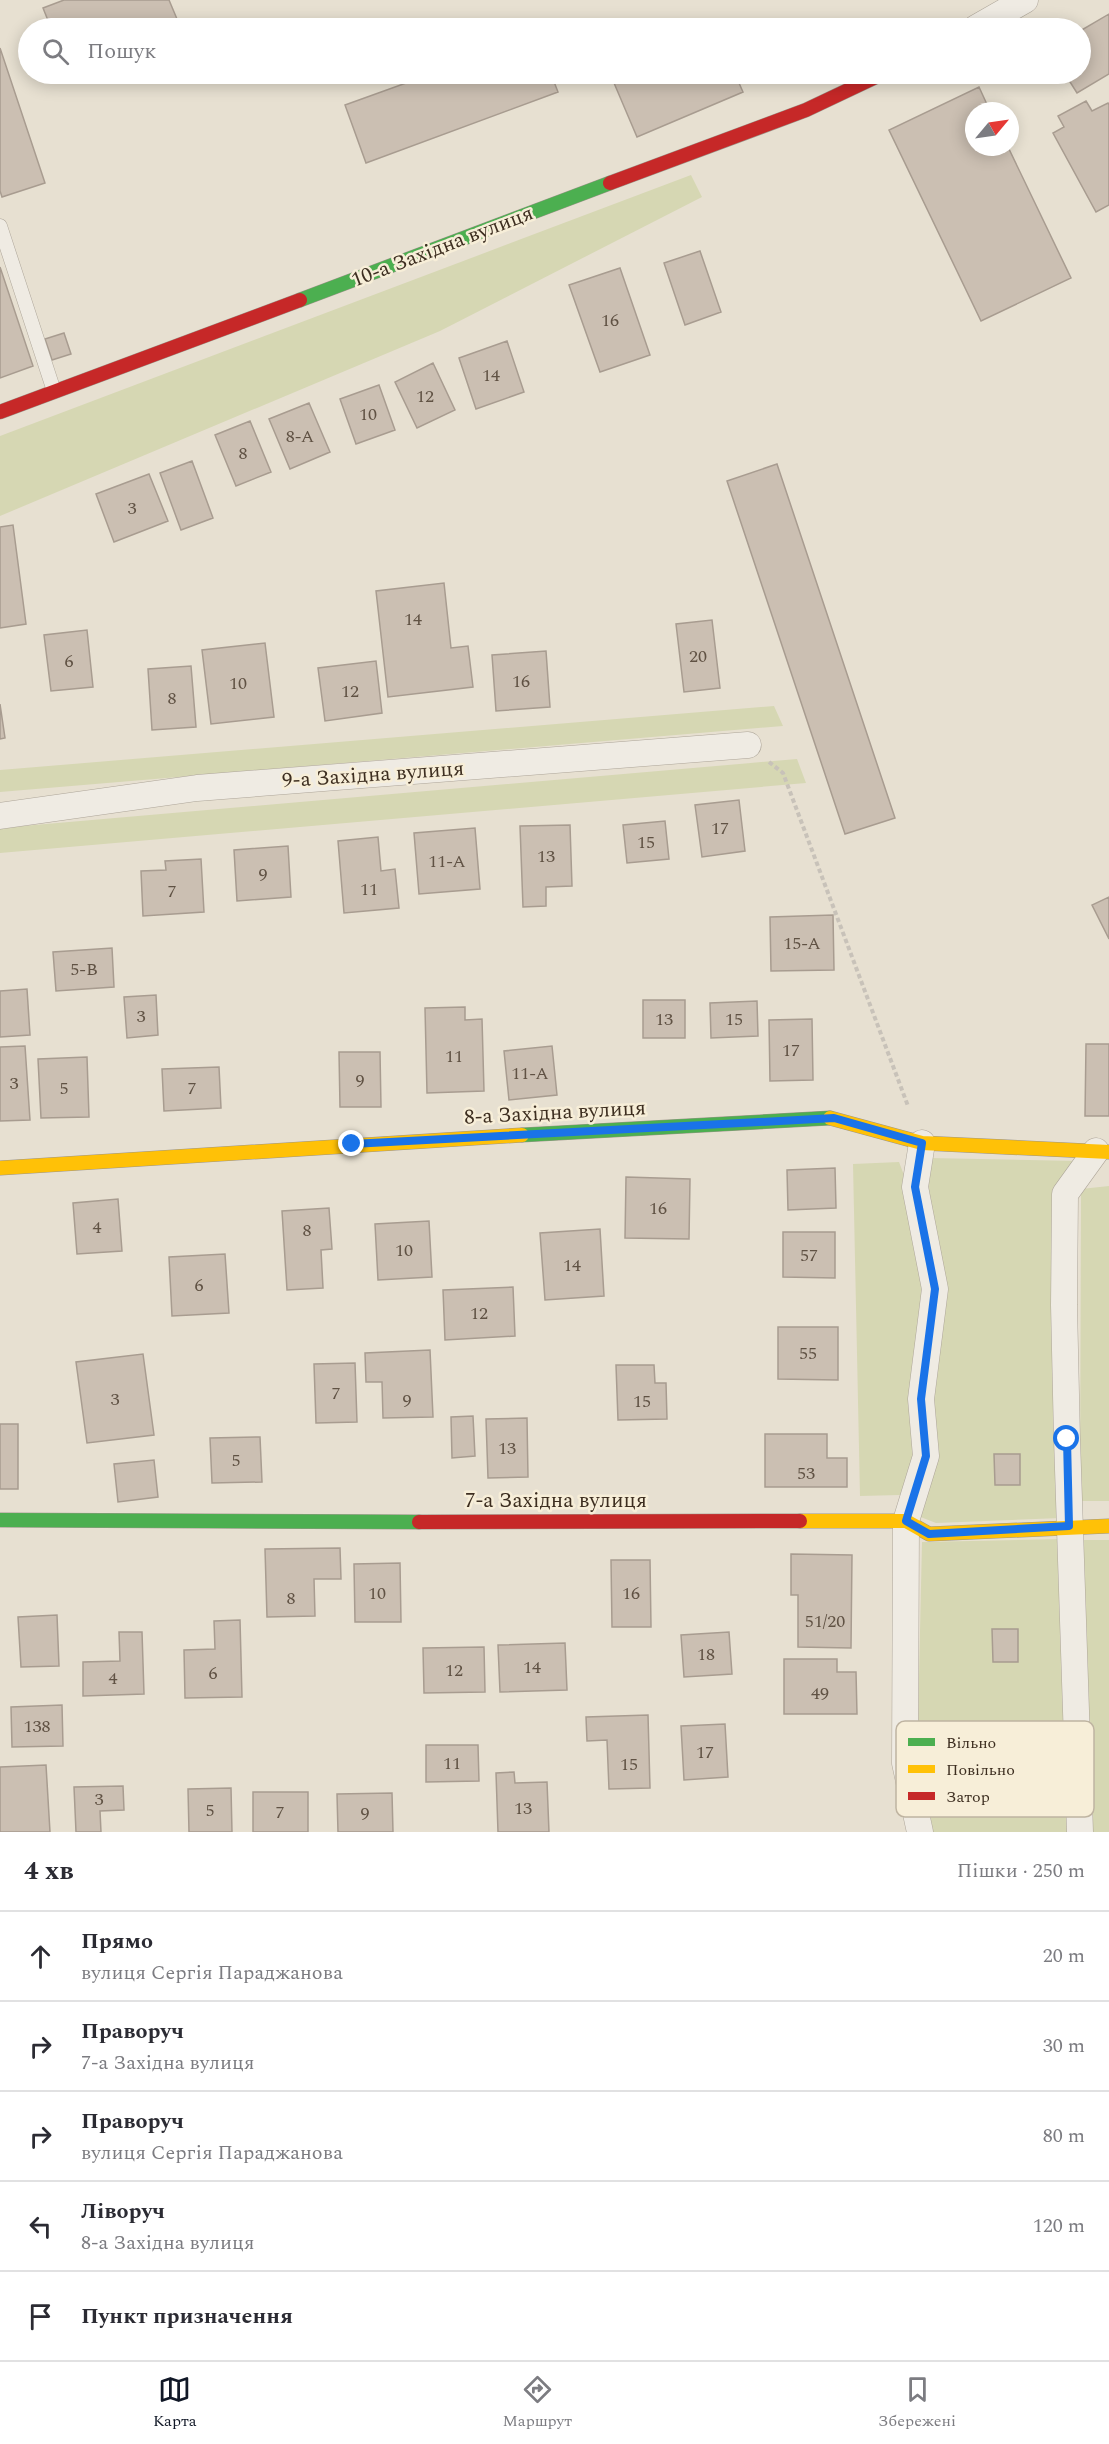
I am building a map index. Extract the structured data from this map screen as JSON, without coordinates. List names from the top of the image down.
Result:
{
  "streets": {
    "street": [
      "10-а Західна вулиця",
      "9-а Західна вулиця",
      "8-а Західна вулиця",
      "7-а Західна вулиця"
    ]
  },
  "house_numbers": [
    "16",
    "14",
    "12",
    "10",
    "8-А",
    "8",
    "3",
    "14",
    "20",
    "6",
    "16",
    "10",
    "12",
    "8",
    "17",
    "15",
    "13",
    "11-А",
    "9",
    "11",
    "7",
    "15-А",
    "5-В",
    "3",
    "13",
    "15",
    "17",
    "11",
    "11-А",
    "9",
    "3",
    "5",
    "7",
    "16",
    "4",
    "8",
    "10",
    "57",
    "14",
    "6",
    "12",
    "55",
    "7",
    "3",
    "9",
    "15",
    "13",
    "5",
    "53",
    "10",
    "16",
    "8",
    "51/20",
    "18",
    "14",
    "12",
    "6",
    "4",
    "49",
    "138",
    "17",
    "11",
    "15",
    "3",
    "13",
    "5",
    "7",
    "9"
  ],
  "legend": ["Вільно", "Повільно", "Затор"],
  "north": "top right",
  "page": {
    "search": "Пошук",
    "heading": ["4 хв", "Пішки · 250 m"],
    "list": [
      ["Прямо", "вулиця Сергія Параджанова", "20 m"],
      ["Праворуч", "7-а Західна вулиця", "30 m"],
      ["Праворуч", "вулиця Сергія Параджанова", "80 m"],
      ["Ліворуч", "8-а Західна вулиця", "120 m"],
      "Пункт призначення"
    ],
    "nav": ["Карта", "Маршрут", "Збережені"]
  }
}
